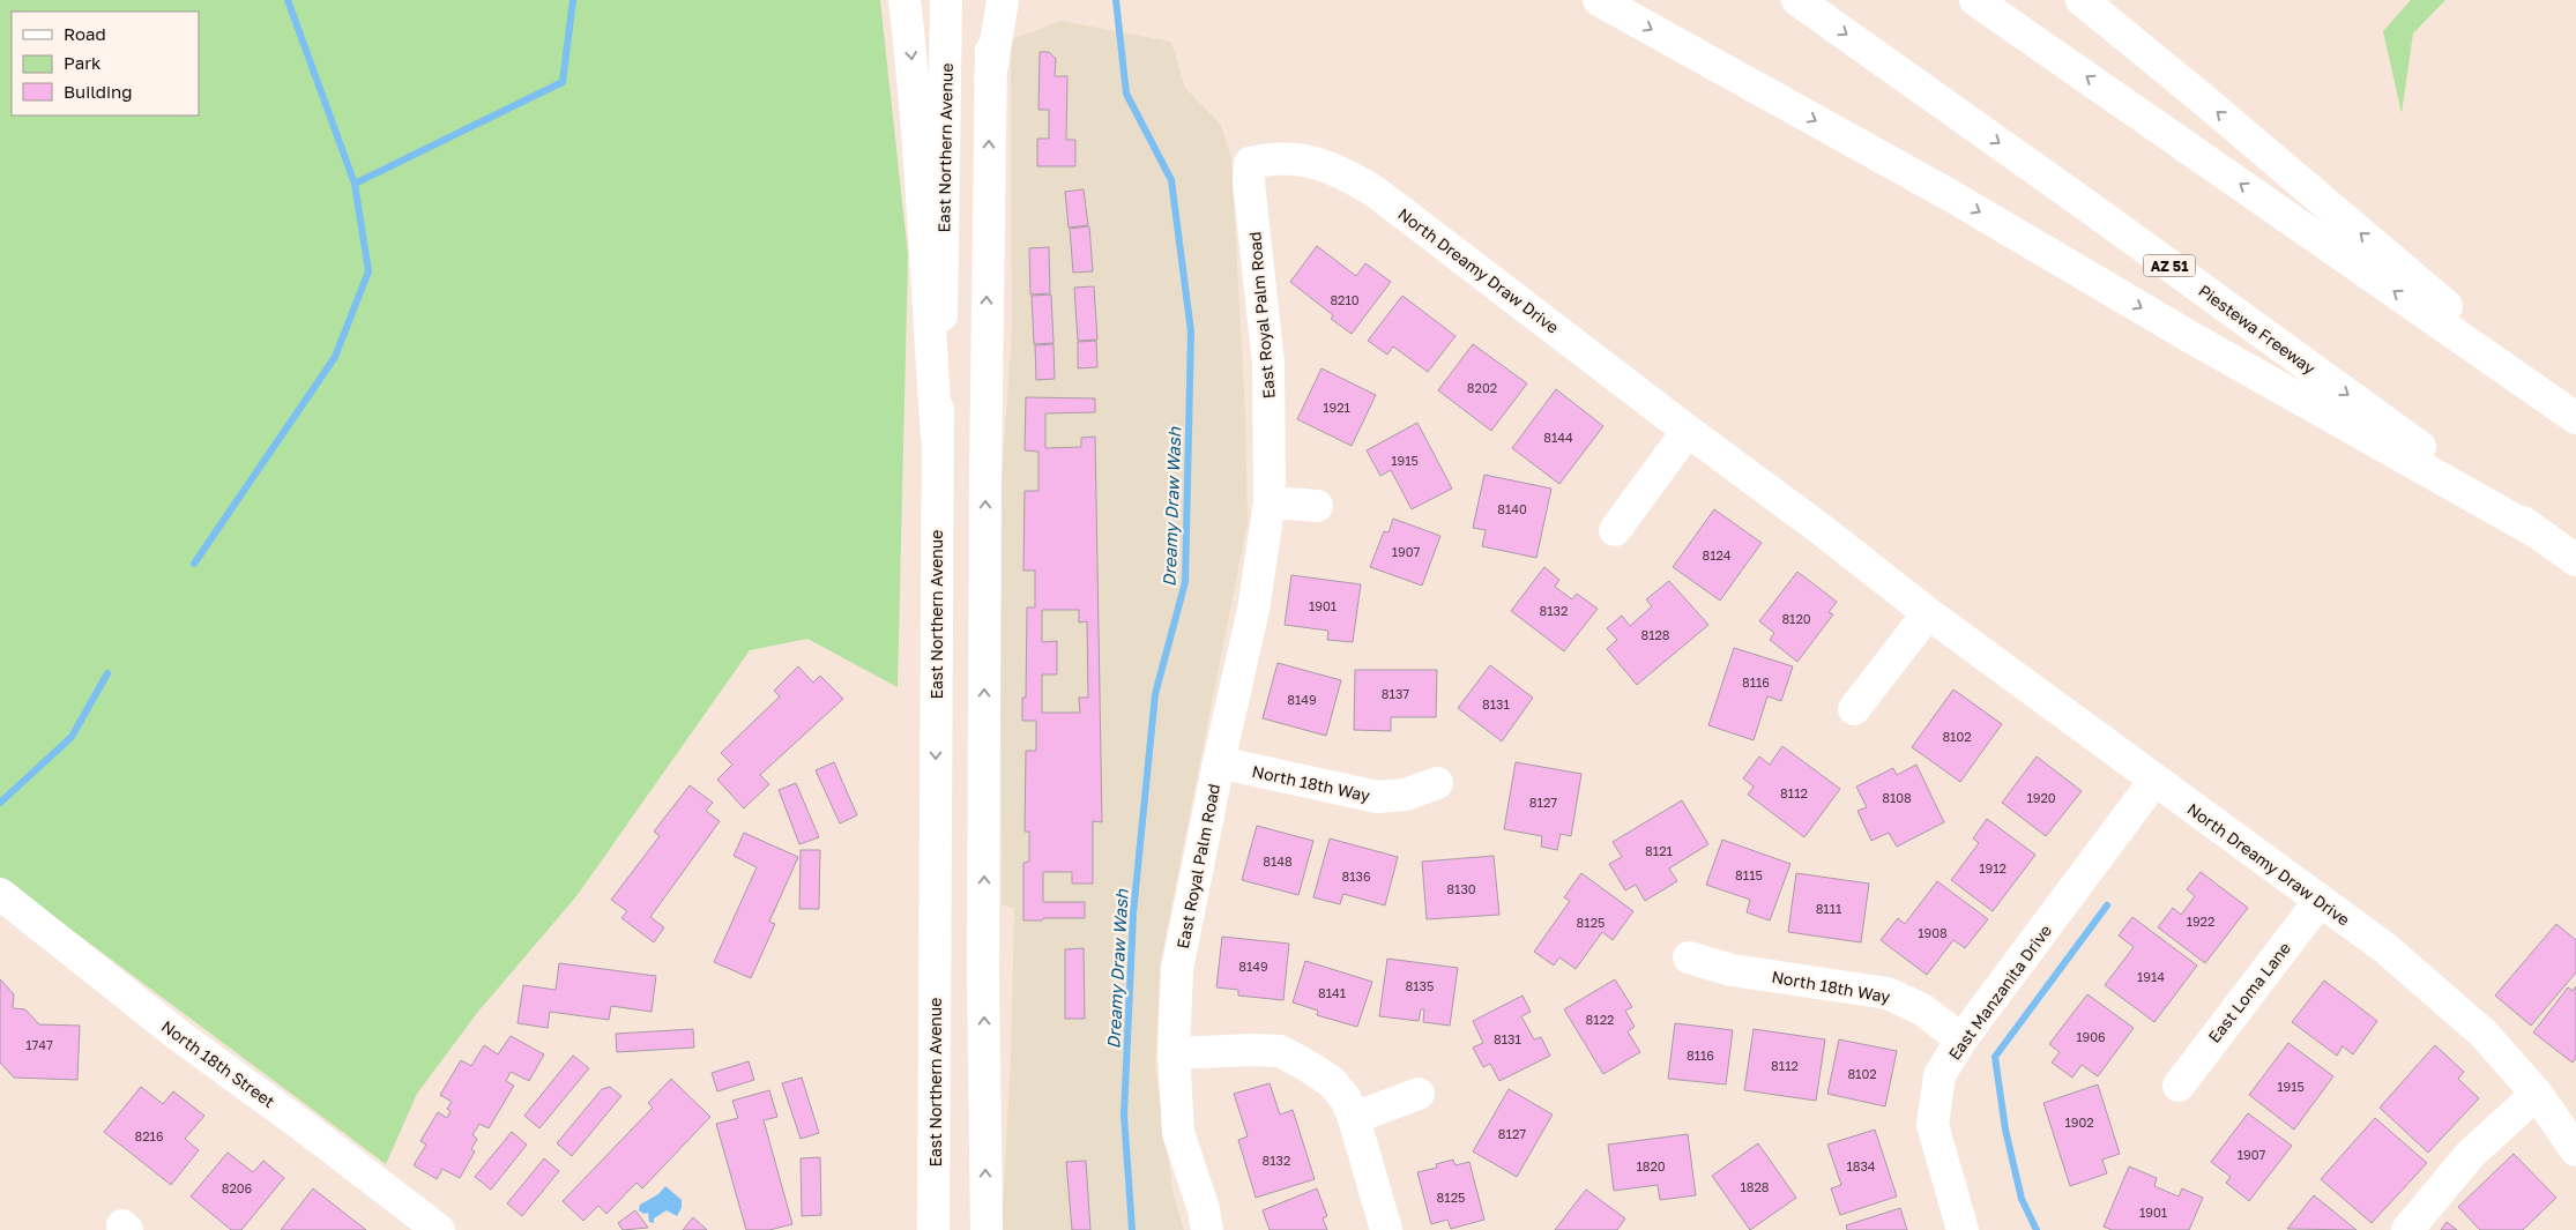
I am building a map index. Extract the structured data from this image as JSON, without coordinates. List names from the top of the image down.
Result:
{
  "streets": {
    "main road": [
      "East Northern Avenue",
      "AZ 51",
      "North Dreamy Draw Drive",
      "East Royal Palm Road",
      "Piestewa Freeway",
      "North 18th Way",
      "East Manzanita Drive",
      "East Loma Lane",
      "North 18th Street"
    ]
  },
  "crossings": [
    ["North Dreamy Draw Drive", "East Royal Palm Road"],
    ["North Dreamy Draw Drive", "East Manzanita Drive"],
    ["North Dreamy Draw Drive", "East Loma Lane"],
    ["East Royal Palm Road", "North 18th Way"],
    ["North 18th Way", "East Manzanita Drive"]
  ],
  "water": ["Dreamy Draw Wash"],
  "house_numbers": [
    "8210",
    "8202",
    "1921",
    "8144",
    "1915",
    "8140",
    "1907",
    "8124",
    "1901",
    "8132",
    "8120",
    "8128",
    "8116",
    "8137",
    "8149",
    "8131",
    "8102",
    "8112",
    "8108",
    "1920",
    "8127",
    "8121",
    "8148",
    "1912",
    "8115",
    "8136",
    "8130",
    "8111",
    "1922",
    "8125",
    "1908",
    "8149",
    "1914",
    "8135",
    "8141",
    "8122",
    "1906",
    "8131",
    "1747",
    "8116",
    "8112",
    "8102",
    "1915",
    "1902",
    "8127",
    "8216",
    "1907",
    "8132",
    "1820",
    "1834",
    "1828",
    "8206",
    "8125",
    "1901"
  ],
  "legend": ["Road", "Park", "Building"]
}
